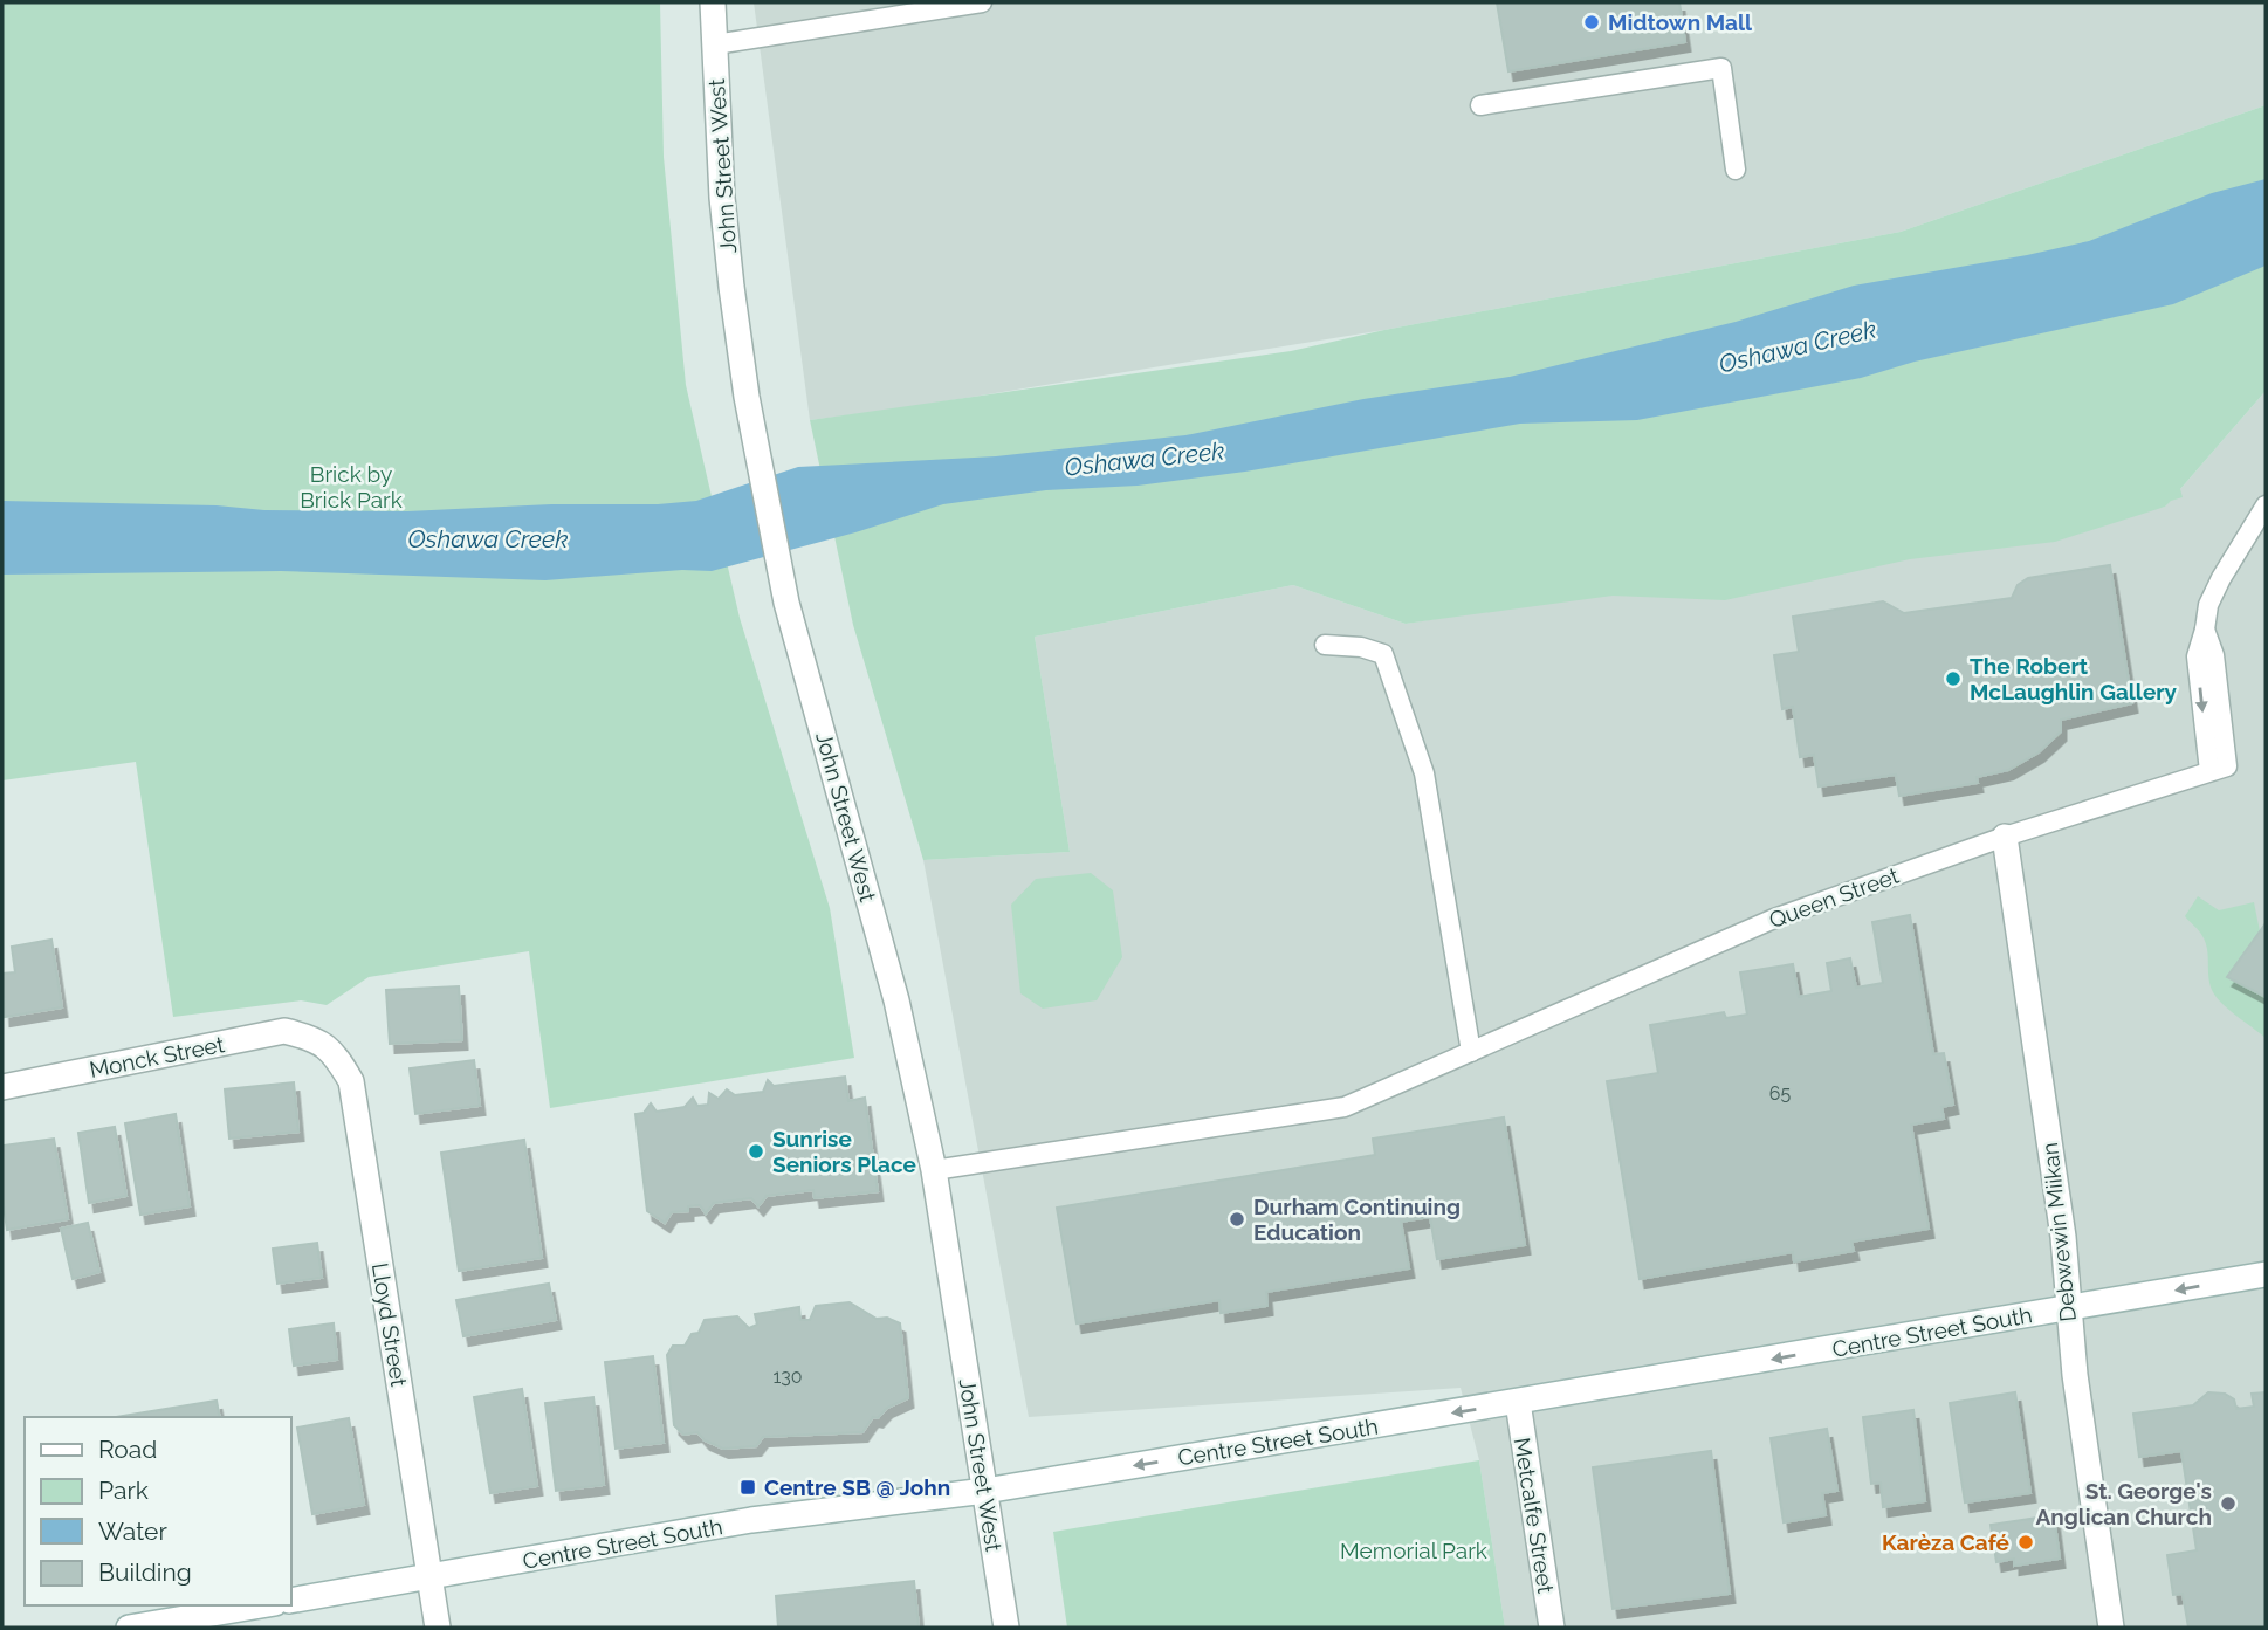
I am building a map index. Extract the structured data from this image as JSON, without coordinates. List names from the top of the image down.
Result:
{
  "streets": {
    "street": [
      "John Street West",
      "Monck Street",
      "Debwewin Miikan",
      "Lloyd Street",
      "Centre Street South",
      "Metcalfe Street"
    ],
    "lane": ["Queen Street"]
  },
  "crossings": [
    ["John Street West", "Queen Street"],
    ["John Street West", "Centre Street South"],
    ["Queen Street", "Debwewin Miikan"],
    ["Monck Street", "Lloyd Street"],
    ["Debwewin Miikan", "Centre Street South"],
    ["Lloyd Street", "Centre Street South"],
    ["Centre Street South", "Metcalfe Street"]
  ],
  "one_way": ["Centre Street South"],
  "water": ["Oshawa Creek"],
  "parks": ["Brick by Brick Park", "Memorial Park"],
  "places": {
    "other": [
      "Midtown Mall",
      "The Robert McLaughlin Gallery",
      "Sunrise Seniors Place",
      "Durham Continuing Education",
      "St. George's Anglican Church",
      "Karèza Café"
    ],
    "transit": ["Centre SB @ John"]
  },
  "house_numbers": ["65", "130"],
  "legend": [
    "Road",
    "Park",
    "Water",
    "Building"
  ]
}
